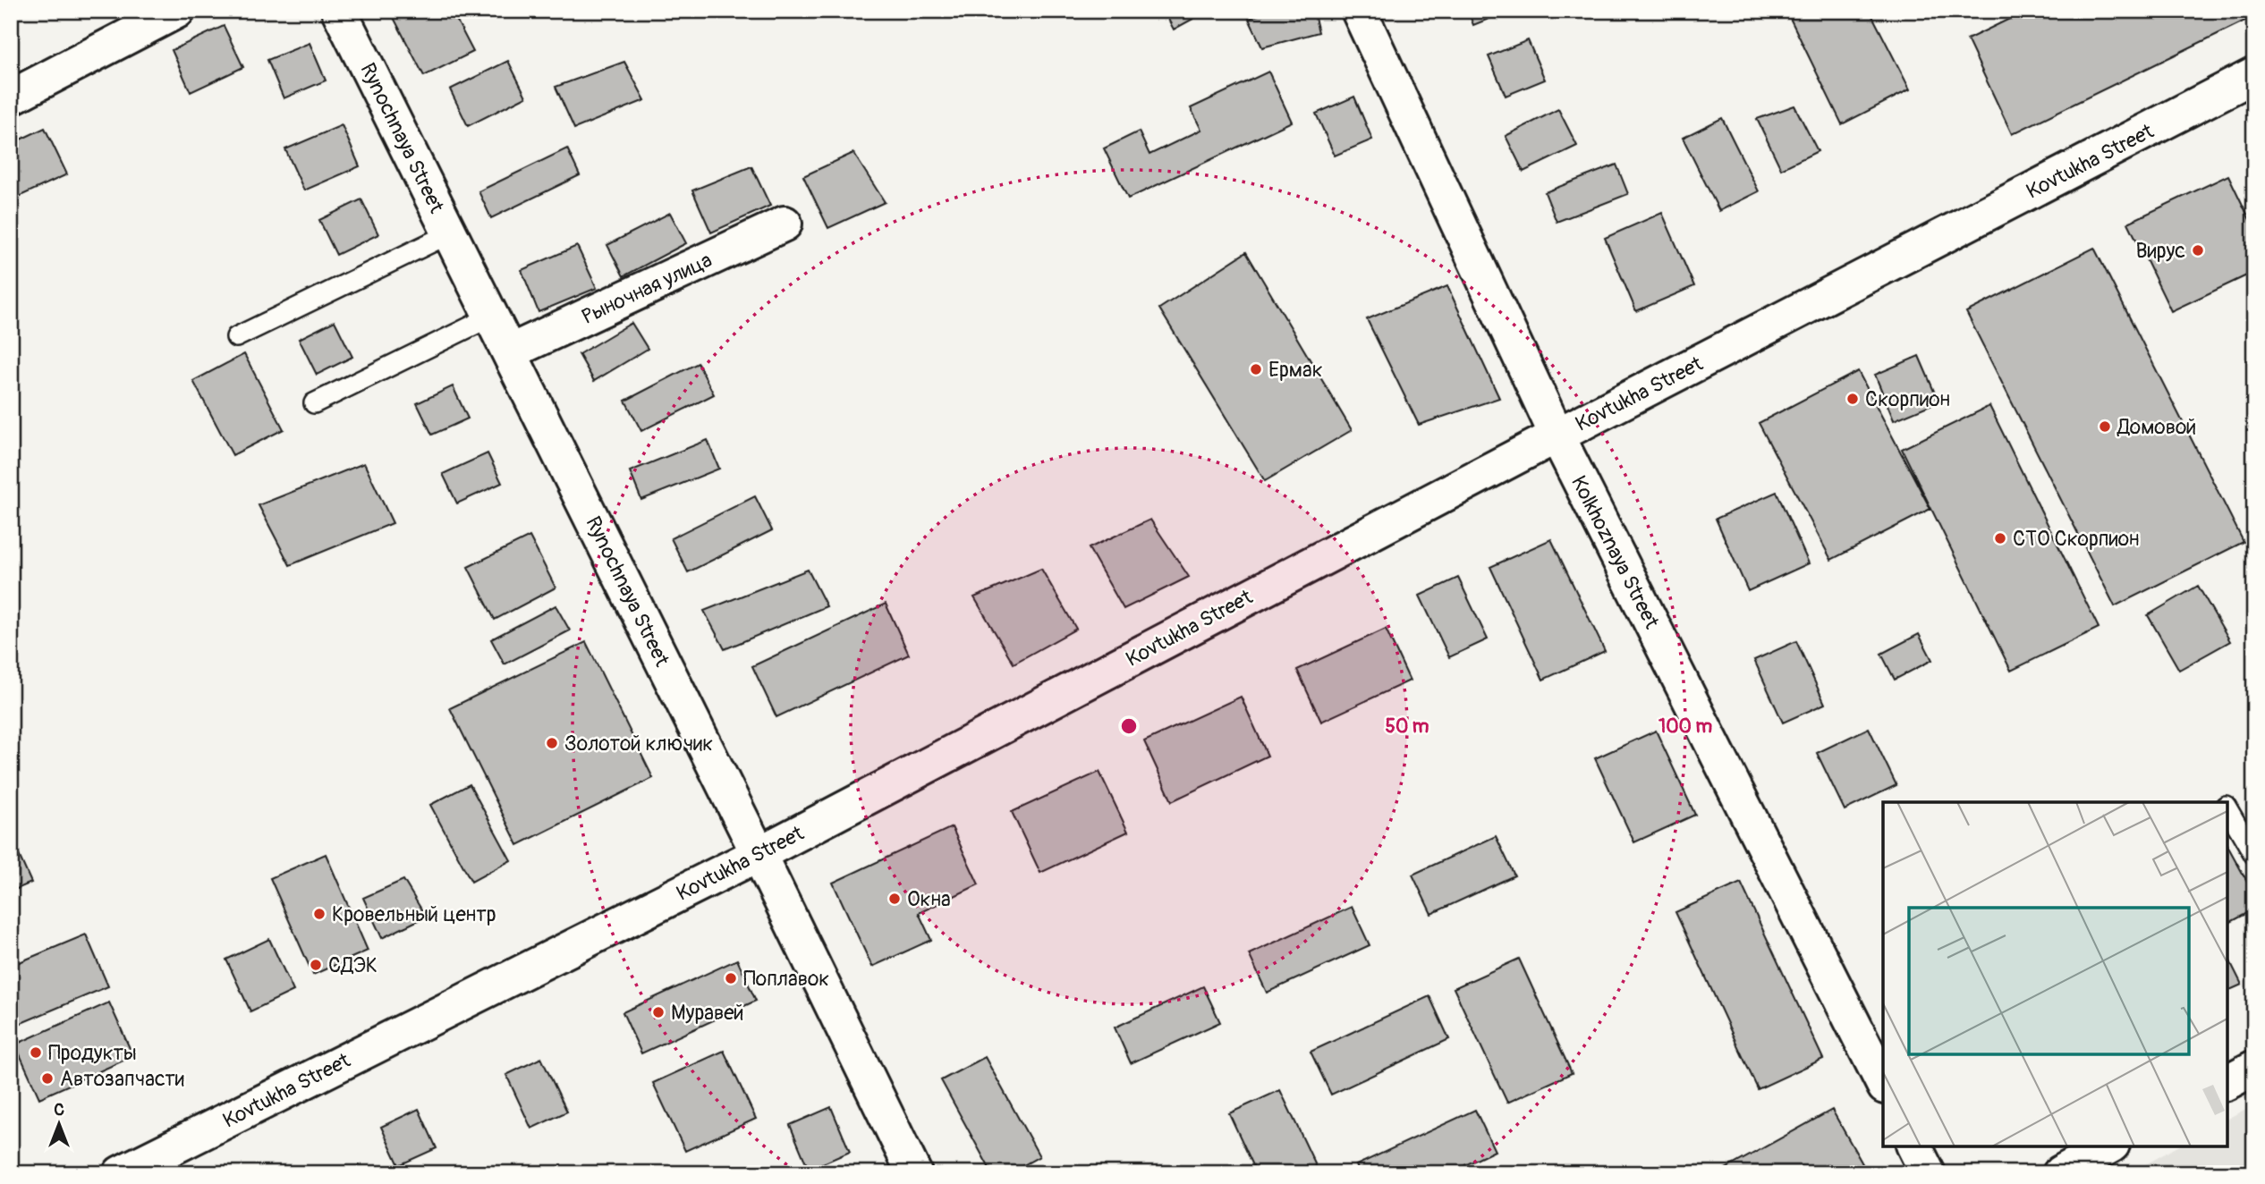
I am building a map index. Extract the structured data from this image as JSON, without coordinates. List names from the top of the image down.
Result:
{
  "streets": {
    "street": [
      "Rynochnaya Street",
      "Kovtukha Street",
      "Рыночная улица",
      "Kolkhoznaya Street"
    ]
  },
  "crossings": [
    ["Rynochnaya Street", "Kovtukha Street"],
    ["Rynochnaya Street", "Рыночная улица"],
    ["Kovtukha Street", "Kolkhoznaya Street"]
  ],
  "places": [
    "Вирус",
    "Ермак",
    "Скорпион",
    "Домовой",
    "СТО Скорпион",
    "Золотой ключик",
    "Окна",
    "Кровельный центр",
    "СДЭК",
    "Поплавок",
    "Муравей",
    "Продукты",
    "Автозапчасти"
  ],
  "north": "top",
  "rings": ["50 m", "100 m"]
}
